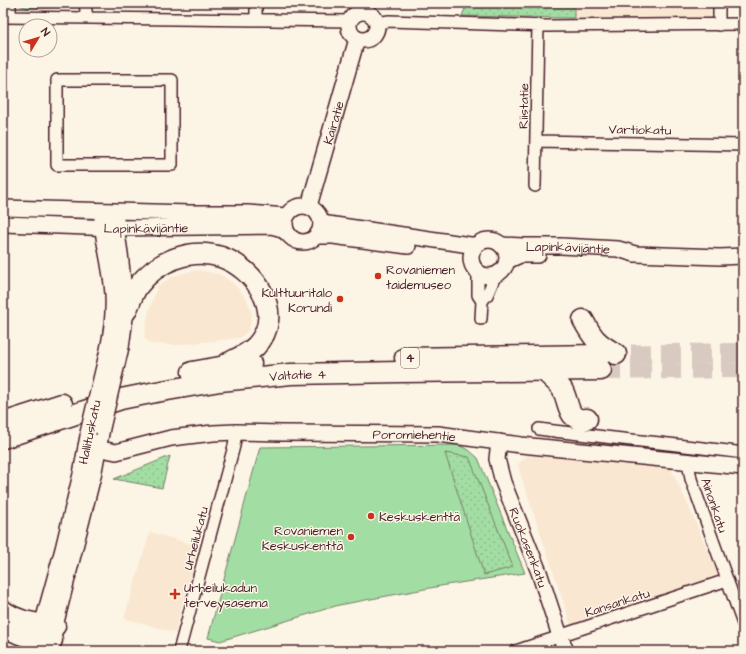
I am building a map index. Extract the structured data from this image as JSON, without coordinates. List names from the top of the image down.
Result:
{
  "streets": {
    "highway": ["4", "Valtatie 4"],
    "main road": [
      "Kairatie",
      "Lapinkävijäntie",
      "Hallituskatu",
      "Poromiehentie",
      "Ruokasenkatu"
    ],
    "street": [
      "Riistatie",
      "Vartiokatu",
      "Ainonkatu",
      "Urheilukatu",
      "Kansankatu"
    ]
  },
  "crossings": [
    ["Riistatie", "Vartiokatu"],
    ["Kairatie", "Lapinkävijäntie"],
    ["Lapinkävijäntie", "Hallituskatu"],
    ["Hallituskatu", "Poromiehentie"],
    ["Poromiehentie", "Ainonkatu"],
    ["Poromiehentie", "Urheilukatu"],
    ["Poromiehentie", "Ruokasenkatu"],
    ["Ainonkatu", "Kansankatu"],
    ["Ruokasenkatu", "Kansankatu"]
  ],
  "places": {
    "other": [
      "Rovaniemen taidemuseo",
      "Kulttuuritalo Korundi",
      "Keskuskenttä",
      "Rovaniemen Keskuskenttä"
    ],
    "health": ["Urheilukadun terveysasema"]
  },
  "north": "top right"
}
